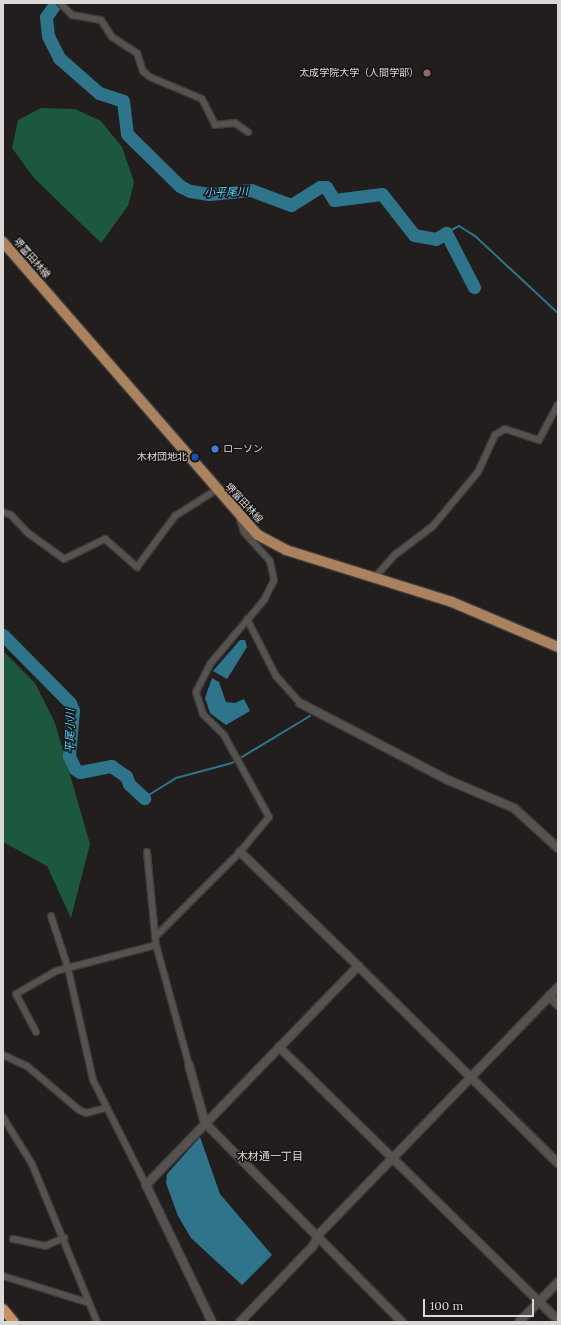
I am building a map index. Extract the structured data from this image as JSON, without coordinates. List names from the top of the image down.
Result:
{
  "streets": {
    "main road": ["堺富田林線"]
  },
  "districts": ["木材通一丁目"],
  "water": ["小平尾川", "平尾小川"],
  "places": ["太成学院大学（人間学部）", "ローソン", "木材団地北"],
  "scale_bar": "100 m"
}
